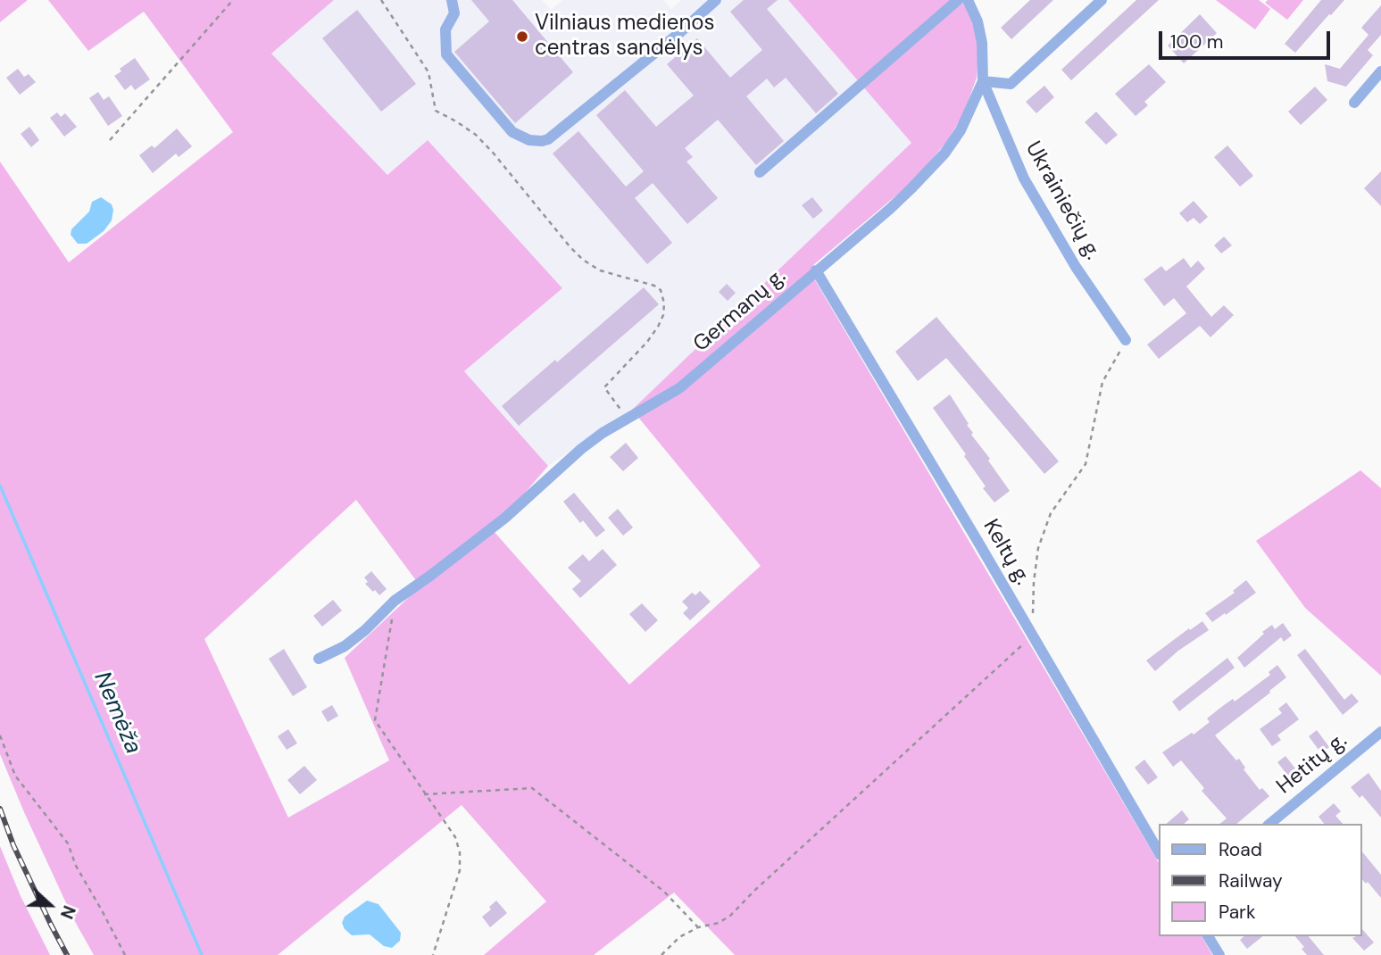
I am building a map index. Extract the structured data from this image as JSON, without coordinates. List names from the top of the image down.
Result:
{
  "streets": {
    "street": [
      "Ukrainiečių g.",
      "Germanų g.",
      "Keltų g.",
      "Hetitų g."
    ]
  },
  "crossings": [
    ["Ukrainiečių g.", "Germanų g."],
    ["Germanų g.", "Keltų g."]
  ],
  "water": ["Nemėža"],
  "places": ["Vilniaus medienos centras sandėlys"],
  "legend": ["Road", "Railway", "Park"],
  "scale_bar": "100 m",
  "north": "right"
}
